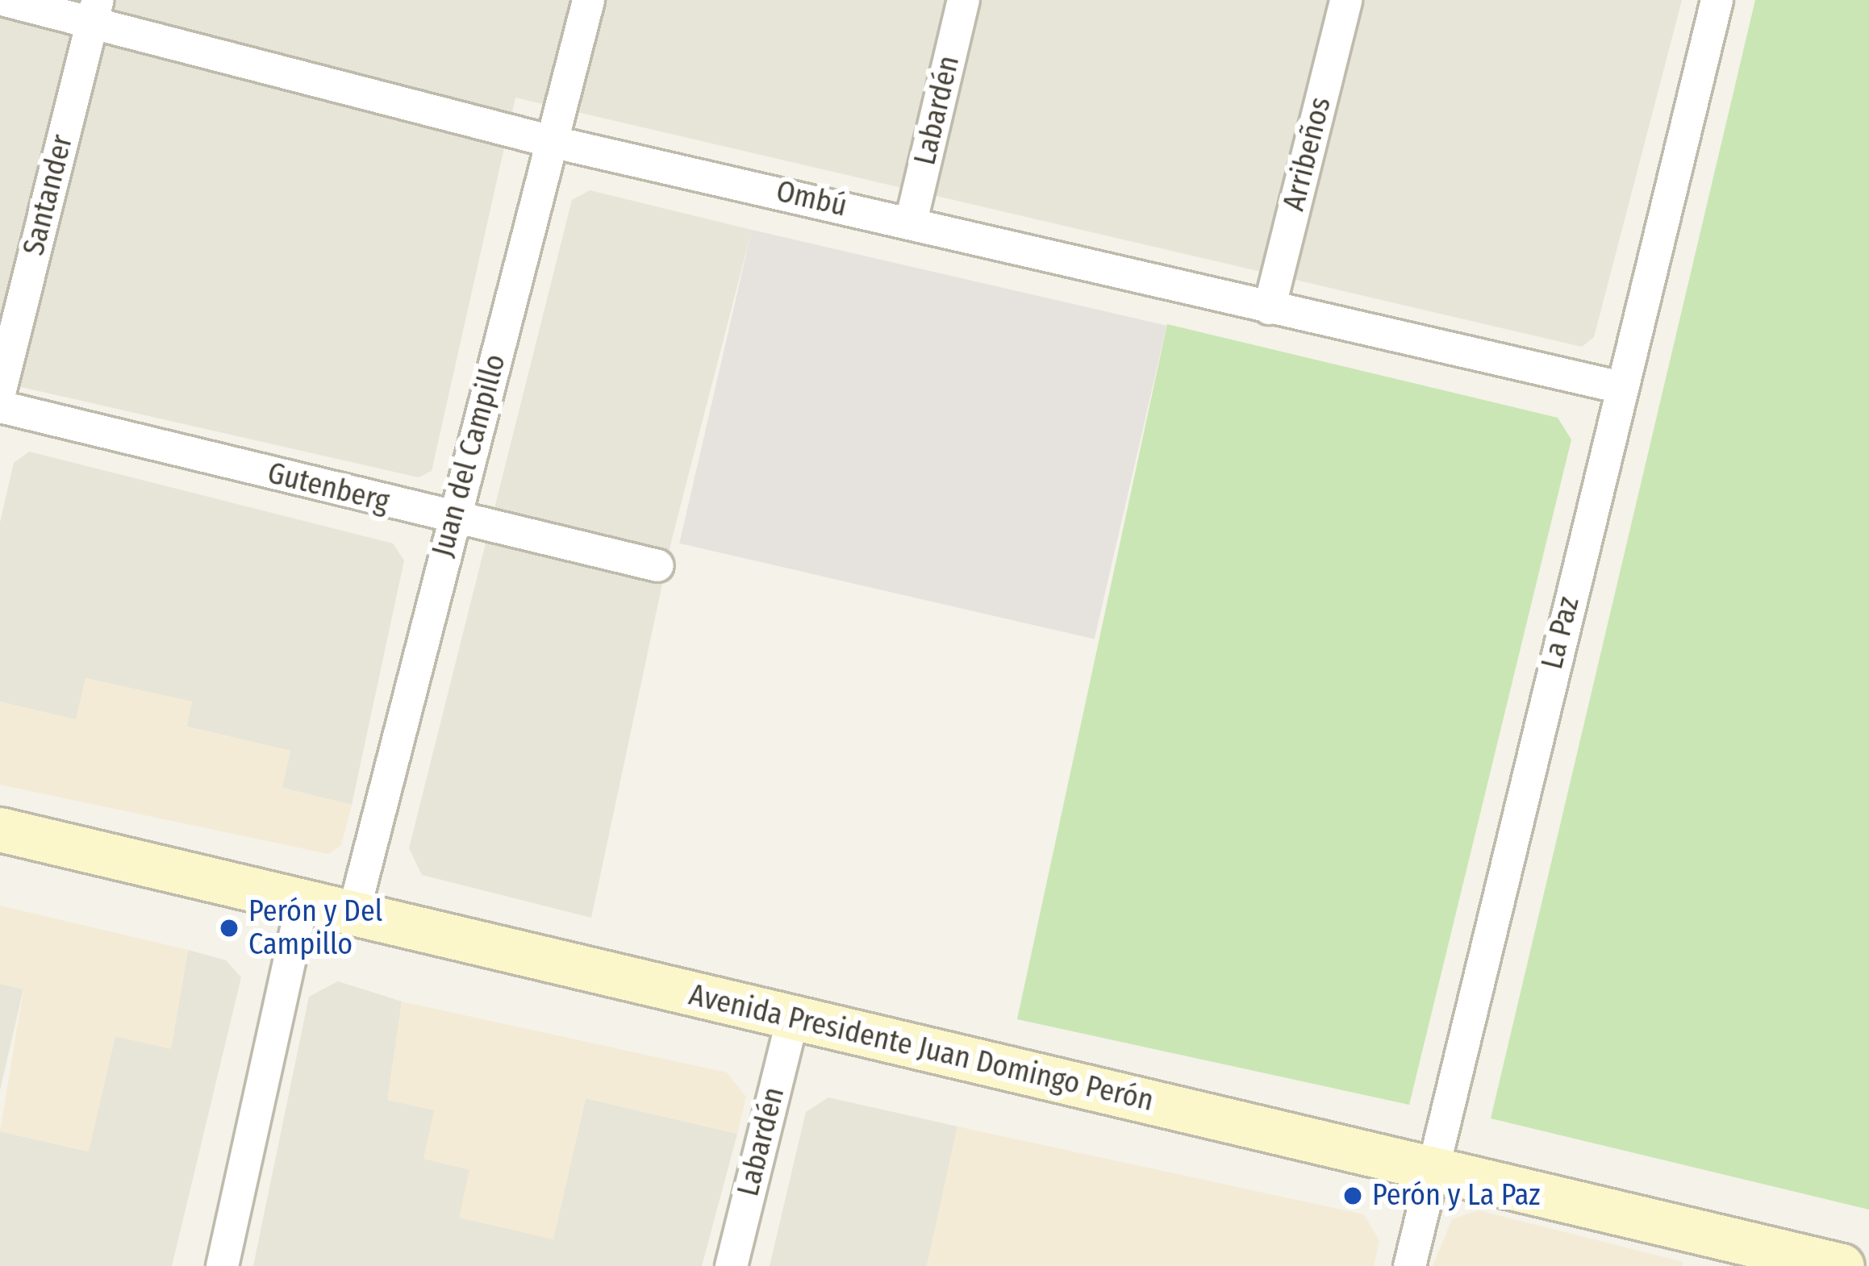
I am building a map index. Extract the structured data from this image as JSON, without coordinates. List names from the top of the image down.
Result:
{
  "streets": {
    "main road": ["Avenida Presidente Juan Domingo Perón"],
    "street": [
      "Labardén",
      "Arribeños",
      "Santander",
      "Ombú",
      "Juan del Campillo",
      "Gutenberg",
      "La Paz"
    ]
  },
  "crossings": [
    ["Labardén", "Ombú"],
    ["Labardén", "Avenida Presidente Juan Domingo Perón"],
    ["Arribeños", "Ombú"],
    ["Santander", "Ombú"],
    ["Ombú", "Juan del Campillo"],
    ["Ombú", "La Paz"],
    ["Juan del Campillo", "Gutenberg"],
    ["Juan del Campillo", "Avenida Presidente Juan Domingo Perón"],
    ["La Paz", "Avenida Presidente Juan Domingo Perón"]
  ],
  "places": ["Perón y Del Campillo", "Perón y La Paz"]
}
